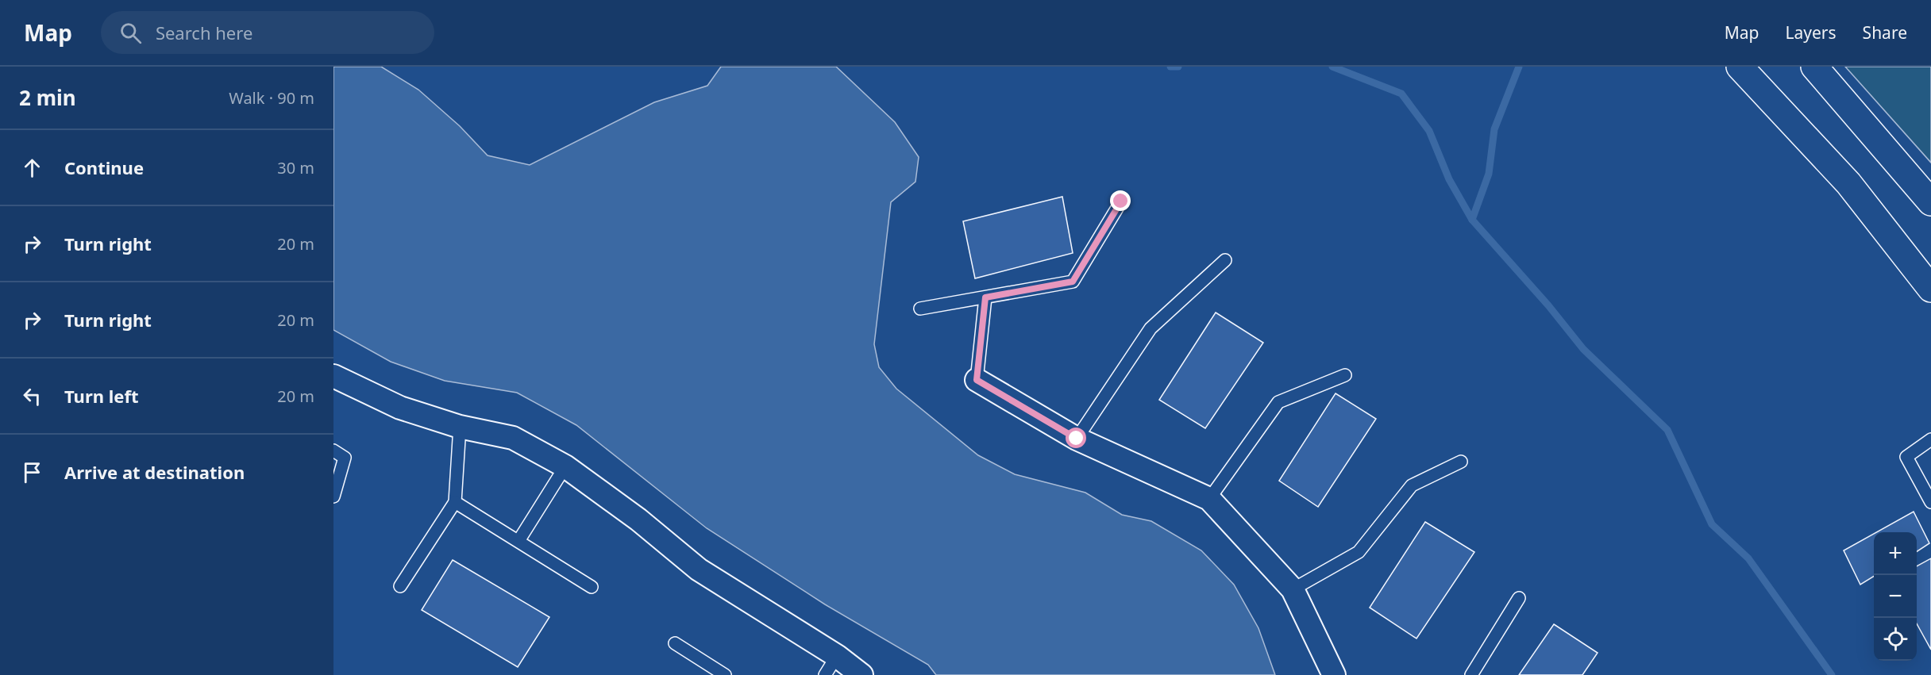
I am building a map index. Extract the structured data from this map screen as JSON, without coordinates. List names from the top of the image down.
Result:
{
  "page": {
    "header": "Map",
    "search": "Search here",
    "nav": ["Map", "Layers", "Share"],
    "heading": ["2 min", "Walk · 90 m"],
    "list": [
      ["Continue", "30 m"],
      ["Turn right", "20 m"],
      ["Turn right", "20 m"],
      ["Turn left", "20 m"],
      "Arrive at destination"
    ],
    "map_buttons": ["+", "−"]
  }
}
